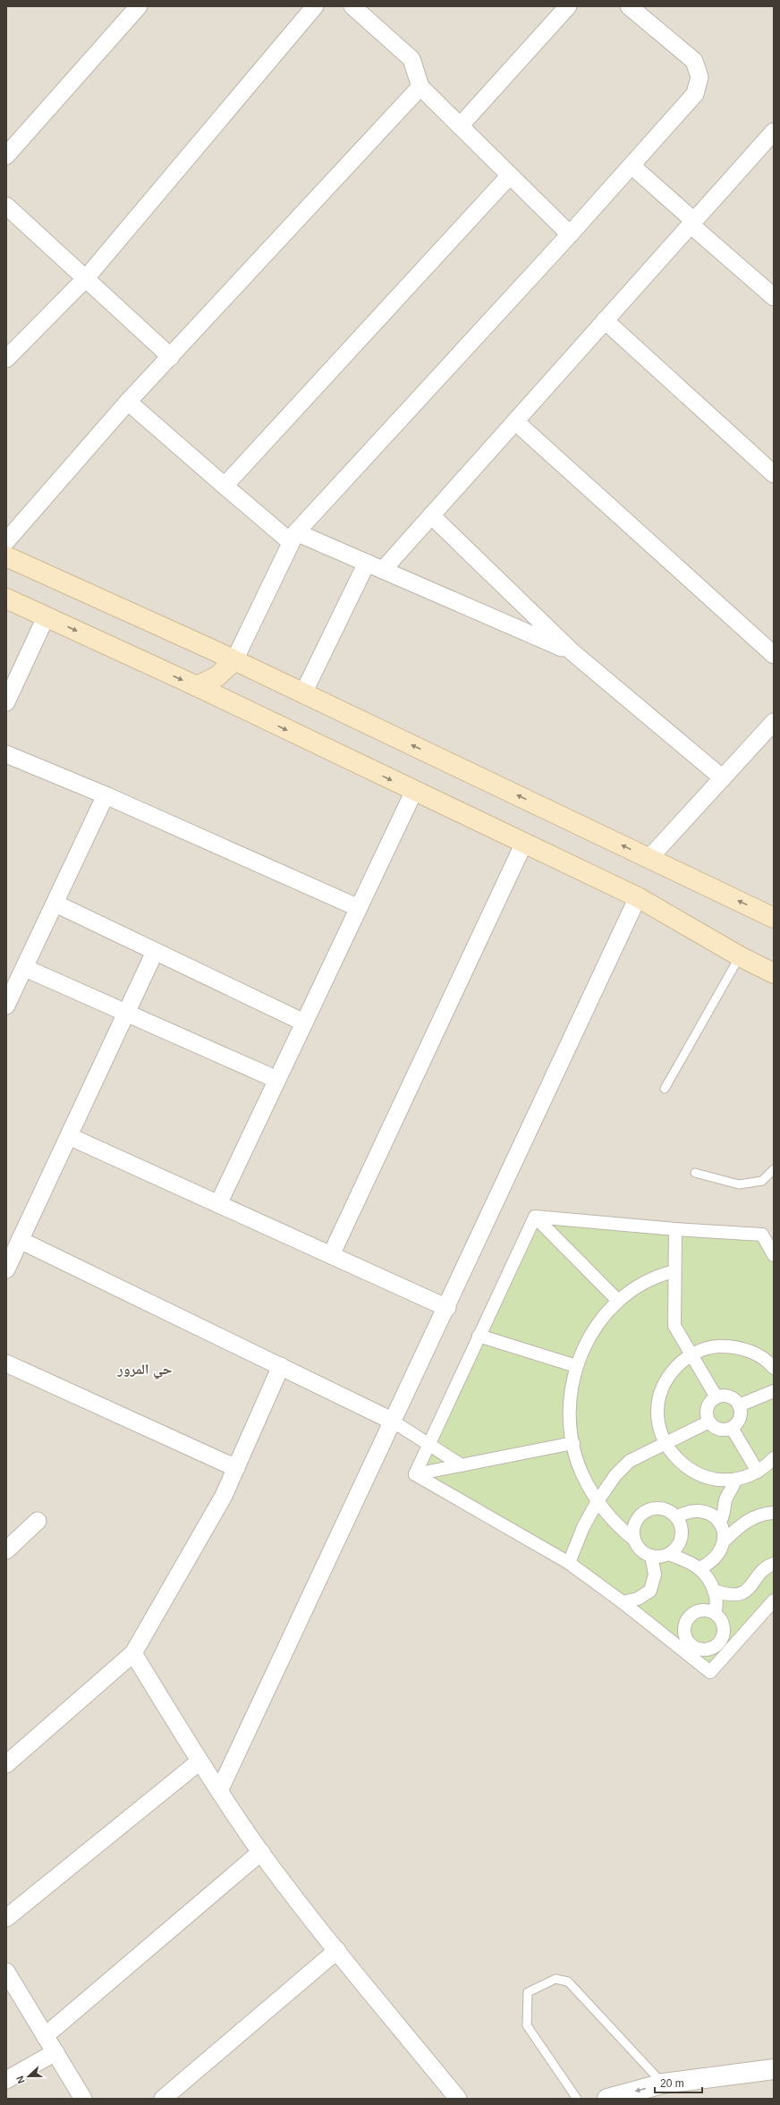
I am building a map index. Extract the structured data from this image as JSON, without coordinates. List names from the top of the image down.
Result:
{
  "districts": ["حي المرور"],
  "scale_bar": "20 m",
  "north": "left"
}
